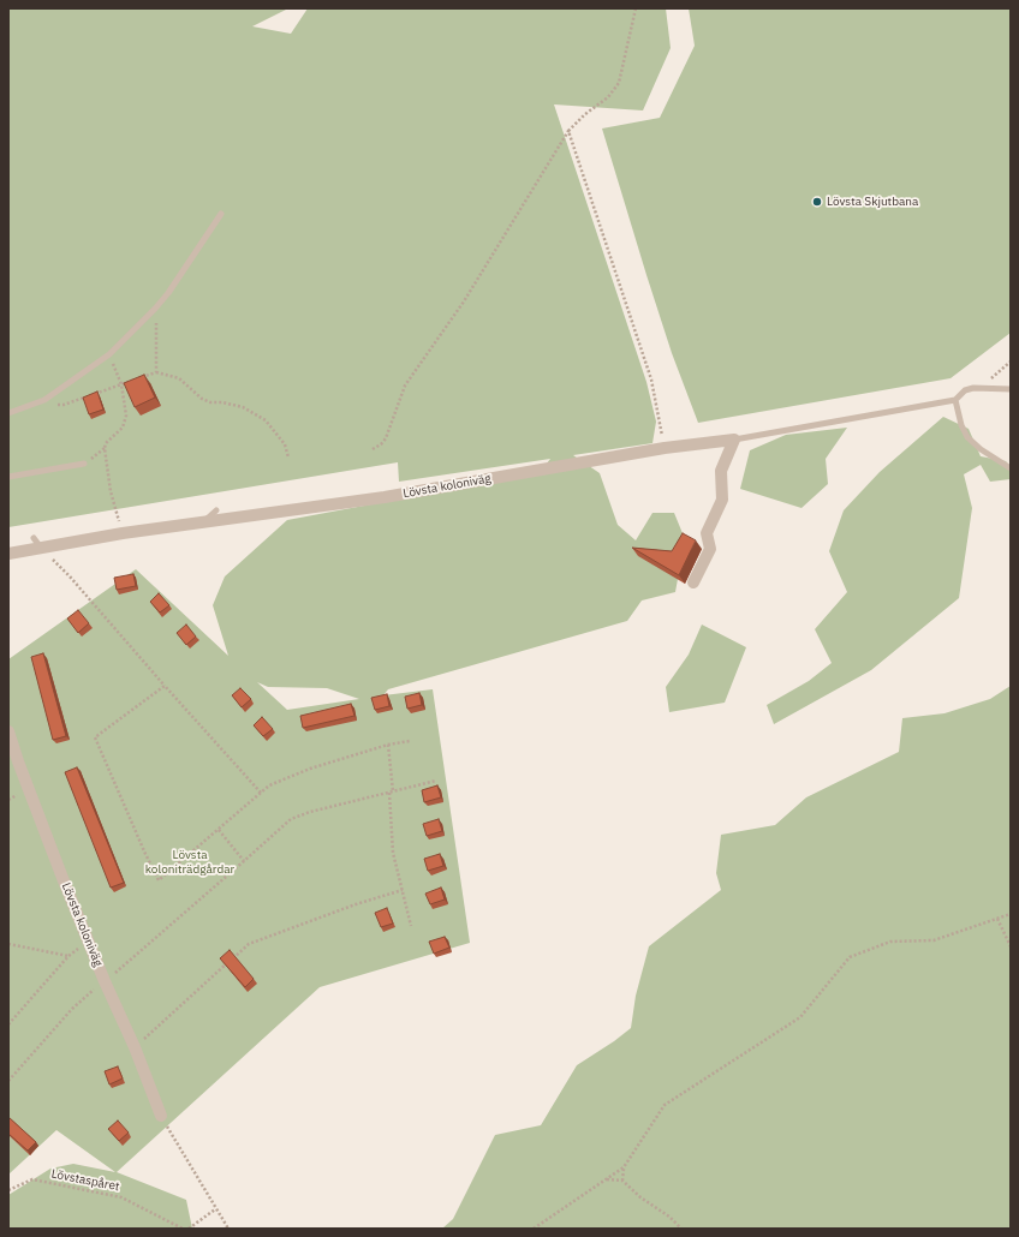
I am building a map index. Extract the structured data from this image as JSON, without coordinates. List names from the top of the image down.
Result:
{
  "streets": {
    "street": ["Lövsta koloniväg"],
    "path": ["Lövstaspåret"]
  },
  "parks": ["Lövsta koloniträdgårdar"],
  "places": ["Lövsta Skjutbana"]
}
